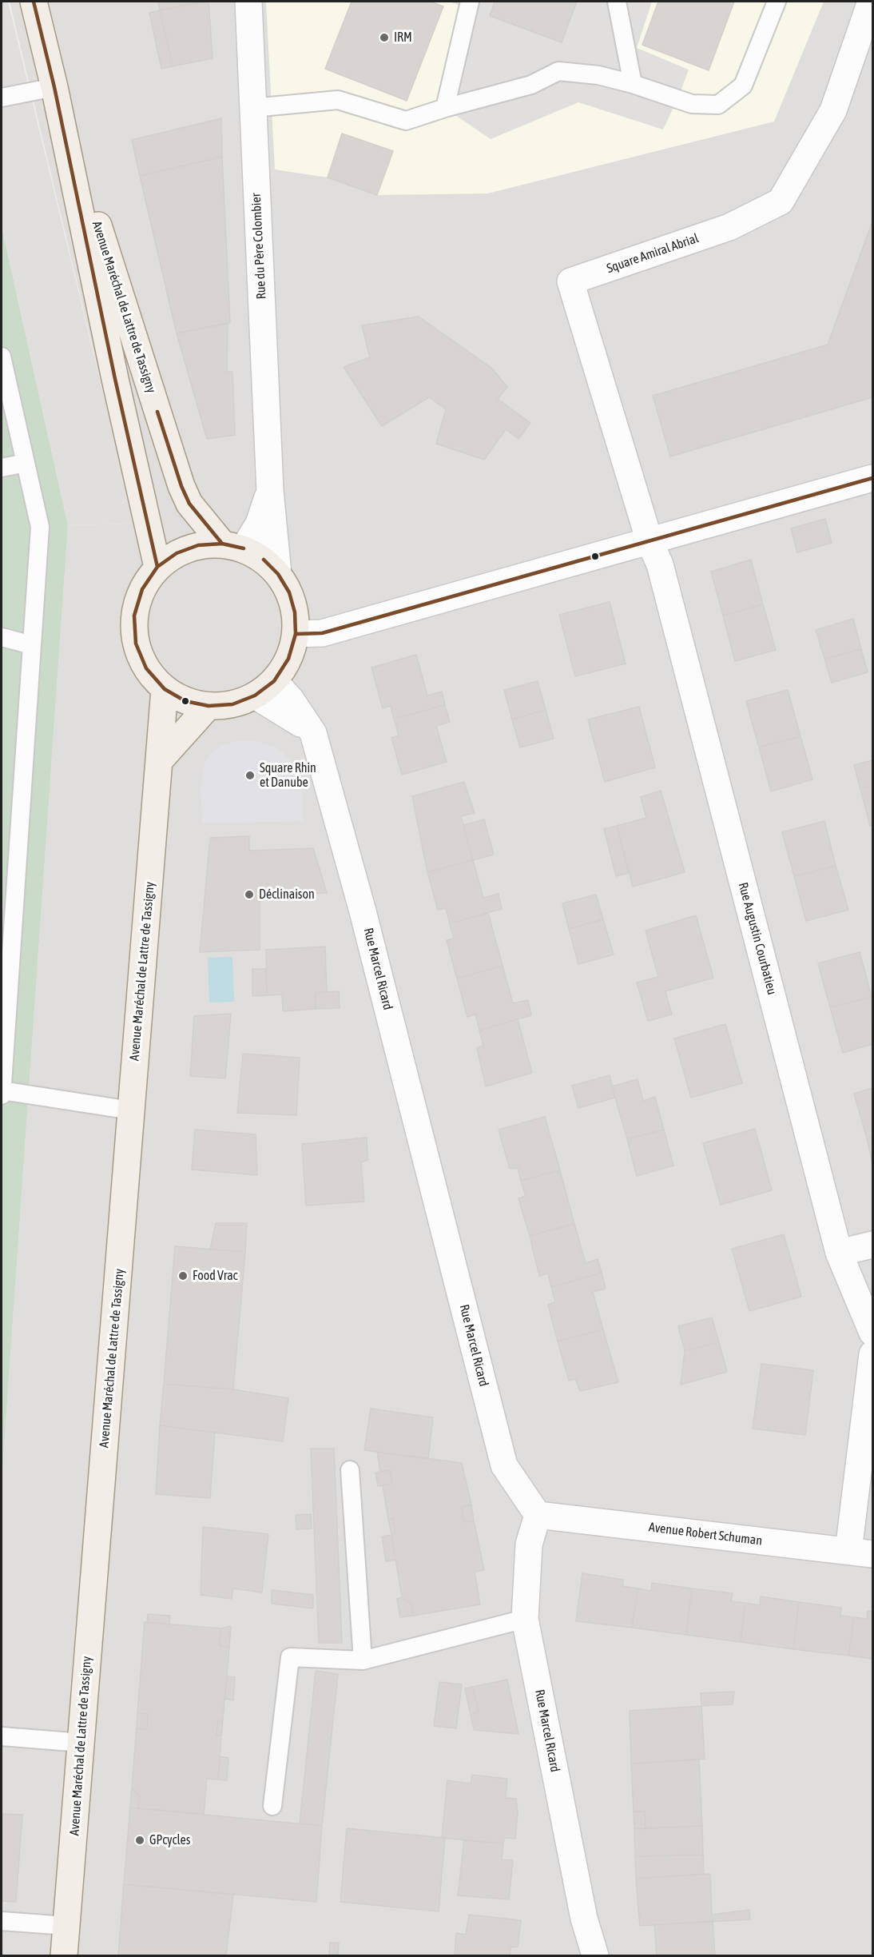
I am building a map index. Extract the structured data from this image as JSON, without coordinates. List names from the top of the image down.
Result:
{
  "streets": {
    "main road": ["Avenue Maréchal de Lattre de Tassigny"],
    "street": [
      "Rue du Père Colombier",
      "Square Amiral Abrial",
      "Rue Augustin Courbatieu",
      "Rue Marcel Ricard",
      "Avenue Robert Schuman"
    ]
  },
  "crossings": [
    ["Rue du Père Colombier", "Avenue Maréchal de Lattre de Tassigny"],
    ["Rue du Père Colombier", "Rue Marcel Ricard"],
    ["Square Amiral Abrial", "Rue Augustin Courbatieu"],
    ["Avenue Maréchal de Lattre de Tassigny", "Rue Marcel Ricard"],
    ["Rue Marcel Ricard", "Avenue Robert Schuman"]
  ],
  "places": [
    "IRM",
    "Square Rhin et Danube",
    "Déclinaison",
    "Food Vrac",
    "GPcycles"
  ]
}
